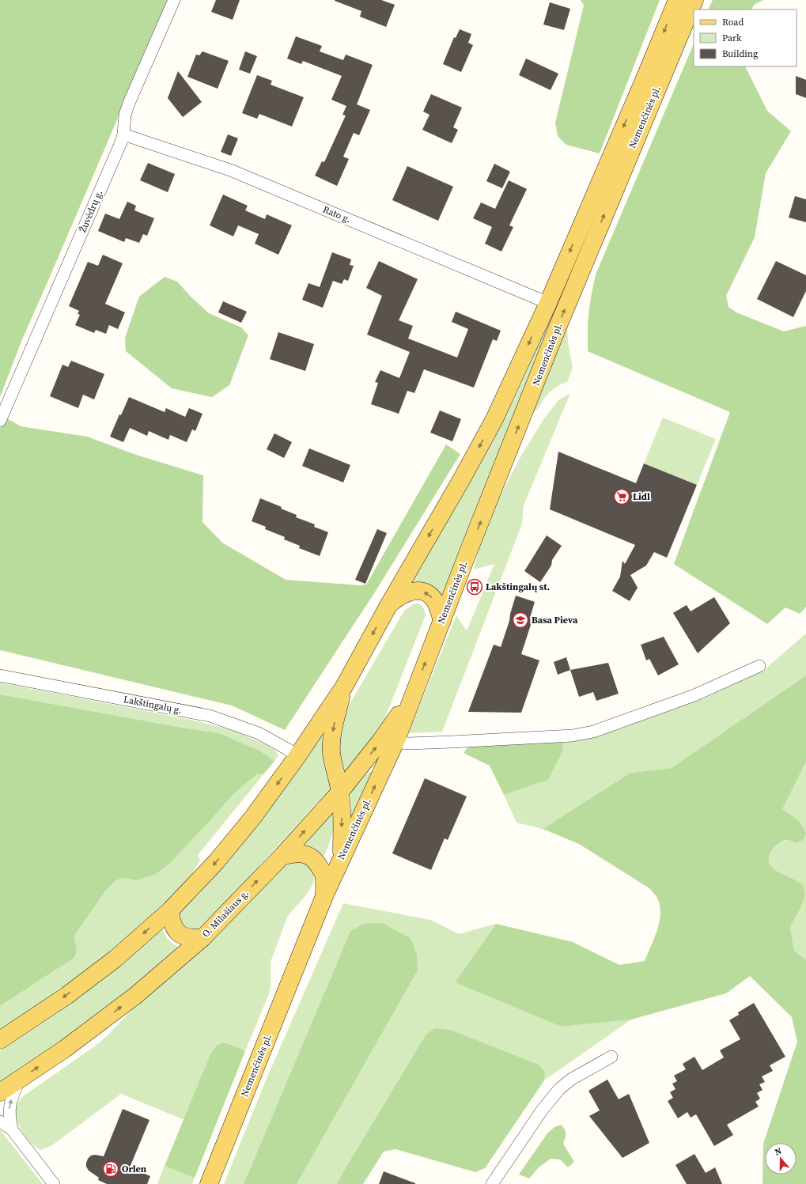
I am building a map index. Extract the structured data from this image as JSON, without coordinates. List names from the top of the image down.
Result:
{
  "streets": {
    "main road": ["Nemenčinės pl.", "O. Milašiaus g."],
    "street": ["Žuvėdrų g.", "Rato g.", "Lakštingalų g."]
  },
  "crossings": [
    ["Nemenčinės pl.", "Rato g."],
    ["Nemenčinės pl.", "O. Milašiaus g."],
    ["Žuvėdrų g.", "Rato g."]
  ],
  "places": {
    "supermarket": ["Lidl"],
    "bus stop": ["Lakštingalų st."],
    "school or university": ["Basa Pieva"],
    "fuel station": ["Orlen"]
  },
  "legend": ["Road", "Park", "Building"],
  "north": "top"
}
